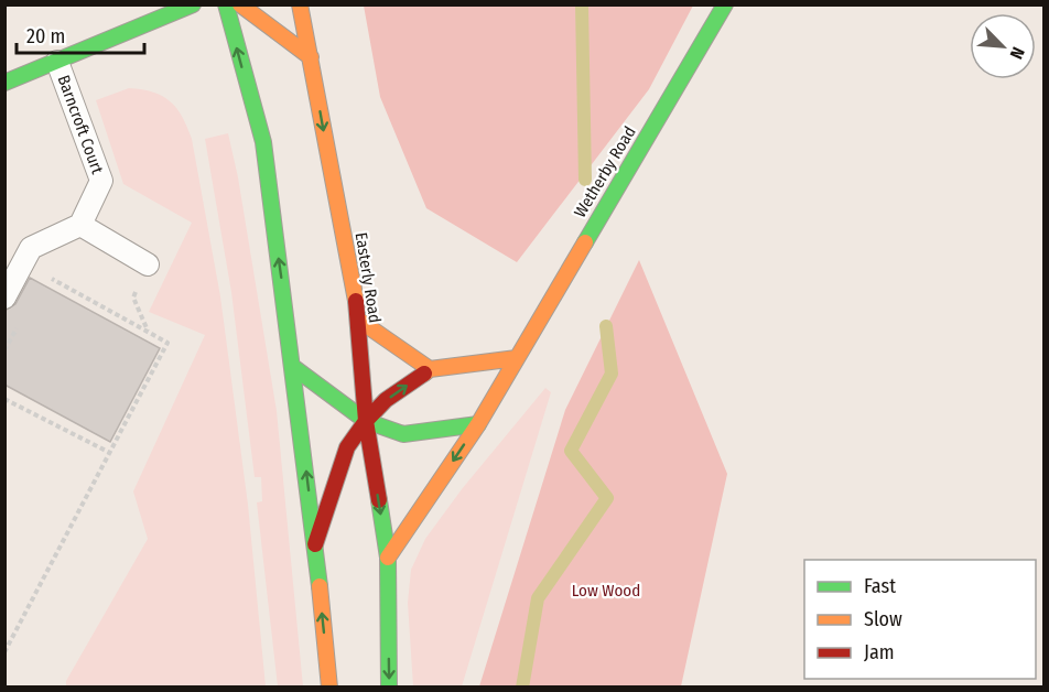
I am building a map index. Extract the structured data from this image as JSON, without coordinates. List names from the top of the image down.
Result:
{
  "streets": {
    "street": ["Wetherby Road", "Easterly Road"],
    "lane": ["Barncroft Court"]
  },
  "crossings": [
    ["Wetherby Road", "Easterly Road"]
  ],
  "parks": ["Low Wood"],
  "legend": ["Fast", "Slow", "Jam"],
  "scale_bar": "20 m",
  "north": "bottom right"
}
